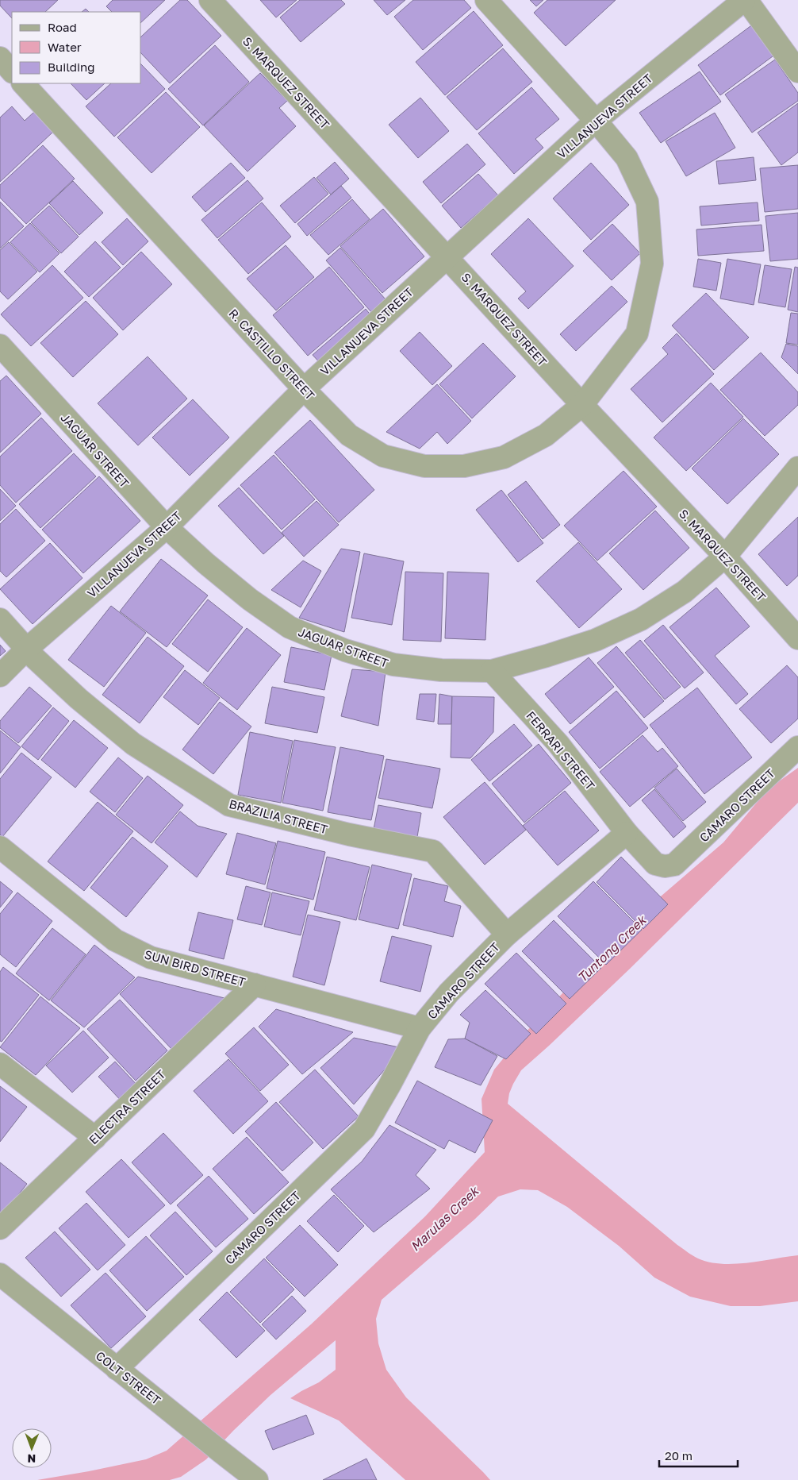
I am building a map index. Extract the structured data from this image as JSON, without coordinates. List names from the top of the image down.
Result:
{
  "streets": {
    "street": [
      "S. MARQUEZ STREET",
      "VILLANUEVA STREET",
      "R. CASTILLO STREET",
      "JAGUAR STREET",
      "FERRARI STREET",
      "CAMARO STREET",
      "BRAZILIA STREET",
      "SUN BIRD STREET",
      "ELECTRA STREET",
      "COLT STREET"
    ]
  },
  "crossings": [
    ["S. MARQUEZ STREET", "VILLANUEVA STREET"],
    ["S. MARQUEZ STREET", "R. CASTILLO STREET"],
    ["S. MARQUEZ STREET", "JAGUAR STREET"],
    ["VILLANUEVA STREET", "R. CASTILLO STREET"],
    ["VILLANUEVA STREET", "JAGUAR STREET"],
    ["VILLANUEVA STREET", "BRAZILIA STREET"],
    ["JAGUAR STREET", "FERRARI STREET"],
    ["FERRARI STREET", "CAMARO STREET"],
    ["CAMARO STREET", "BRAZILIA STREET"],
    ["CAMARO STREET", "SUN BIRD STREET"],
    ["CAMARO STREET", "COLT STREET"],
    ["SUN BIRD STREET", "ELECTRA STREET"]
  ],
  "water": ["Tuntong Creek", "Marulas Creek"],
  "legend": ["Road", "Water", "Building"],
  "scale_bar": "20 m",
  "north": "bottom"
}
